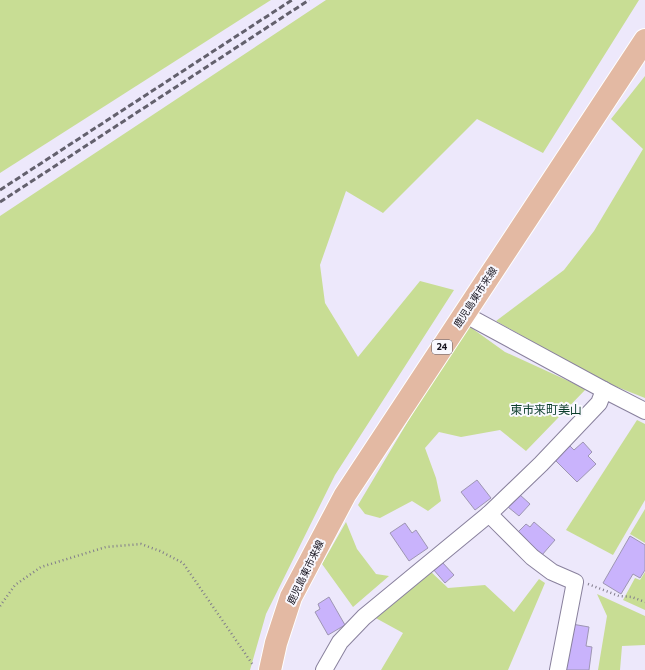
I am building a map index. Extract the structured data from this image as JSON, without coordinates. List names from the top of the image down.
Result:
{
  "streets": {
    "main road": ["鹿児島東市来線", "24"]
  },
  "districts": ["東市来町美山"]
}
